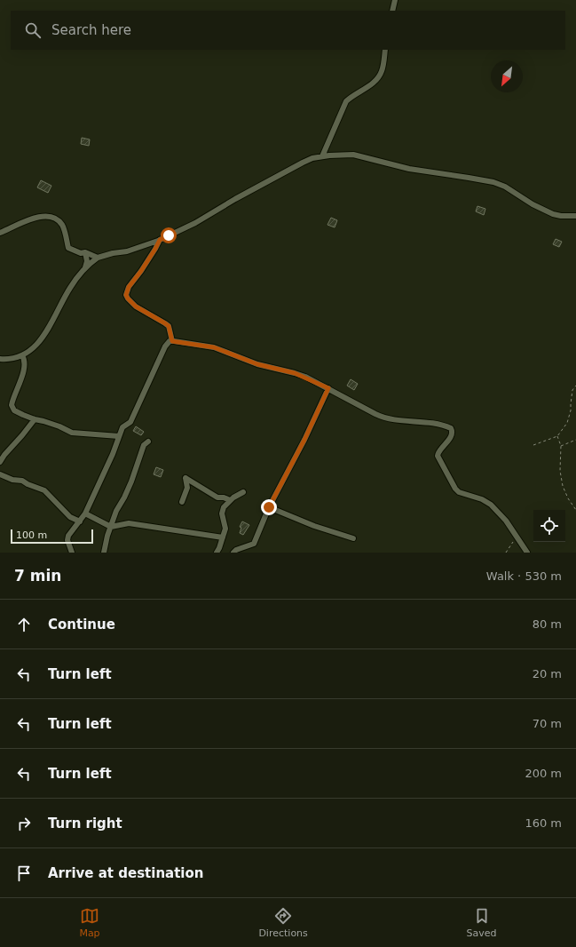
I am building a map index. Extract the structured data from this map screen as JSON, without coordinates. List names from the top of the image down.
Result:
{
  "scale_bar": "100 m",
  "north": "bottom left",
  "page": {
    "search": "Search here",
    "scale": "100 m",
    "heading": ["7 min", "Walk · 530 m"],
    "list": [
      ["Continue", "80 m"],
      ["Turn left", "20 m"],
      ["Turn left", "70 m"],
      ["Turn left", "200 m"],
      ["Turn right", "160 m"],
      "Arrive at destination"
    ],
    "nav": ["Map", "Directions", "Saved"]
  }
}
